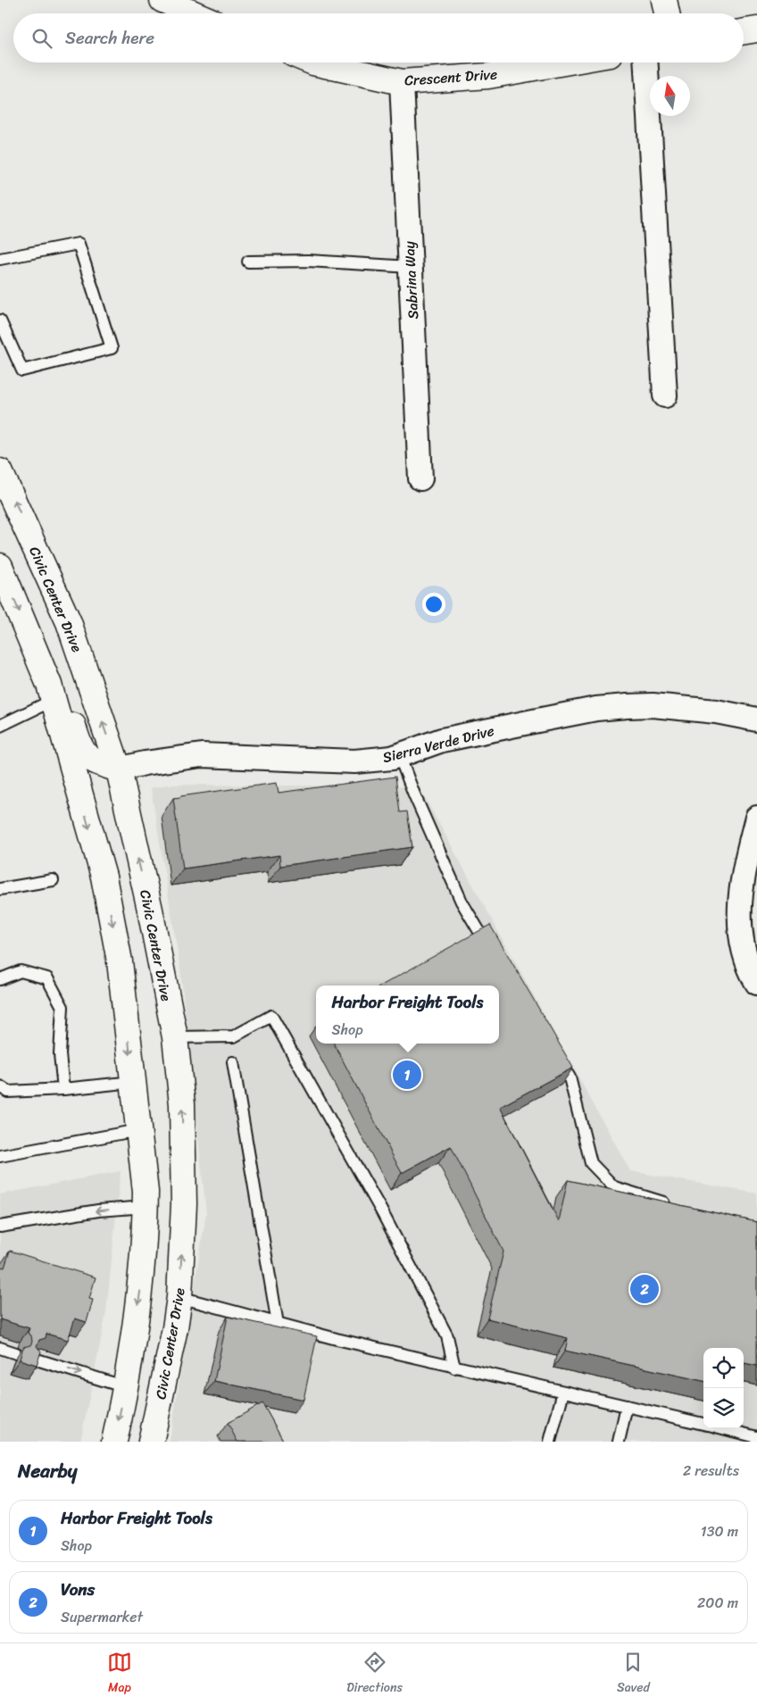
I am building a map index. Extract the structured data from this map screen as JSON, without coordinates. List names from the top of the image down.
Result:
{
  "streets": {
    "main road": ["Crescent Drive", "Civic Center Drive"],
    "street": ["Sabrina Way", "Sierra Verde Drive"]
  },
  "crossings": [
    ["Crescent Drive", "Sabrina Way"],
    ["Civic Center Drive", "Sierra Verde Drive"]
  ],
  "north": "top",
  "page": {
    "search": "Search here",
    "popup": ["Harbor Freight Tools", "Shop"],
    "pins": ["1", "2"],
    "heading": ["Nearby", "2 results"],
    "list": [
      {
        "mark": "1",
        "name": "Harbor Freight Tools",
        "note": "Shop",
        "value": "130 m"
      },
      {
        "mark": "2",
        "name": "Vons",
        "note": "Supermarket",
        "value": "200 m"
      }
    ],
    "nav": ["Map", "Directions", "Saved"]
  }
}
